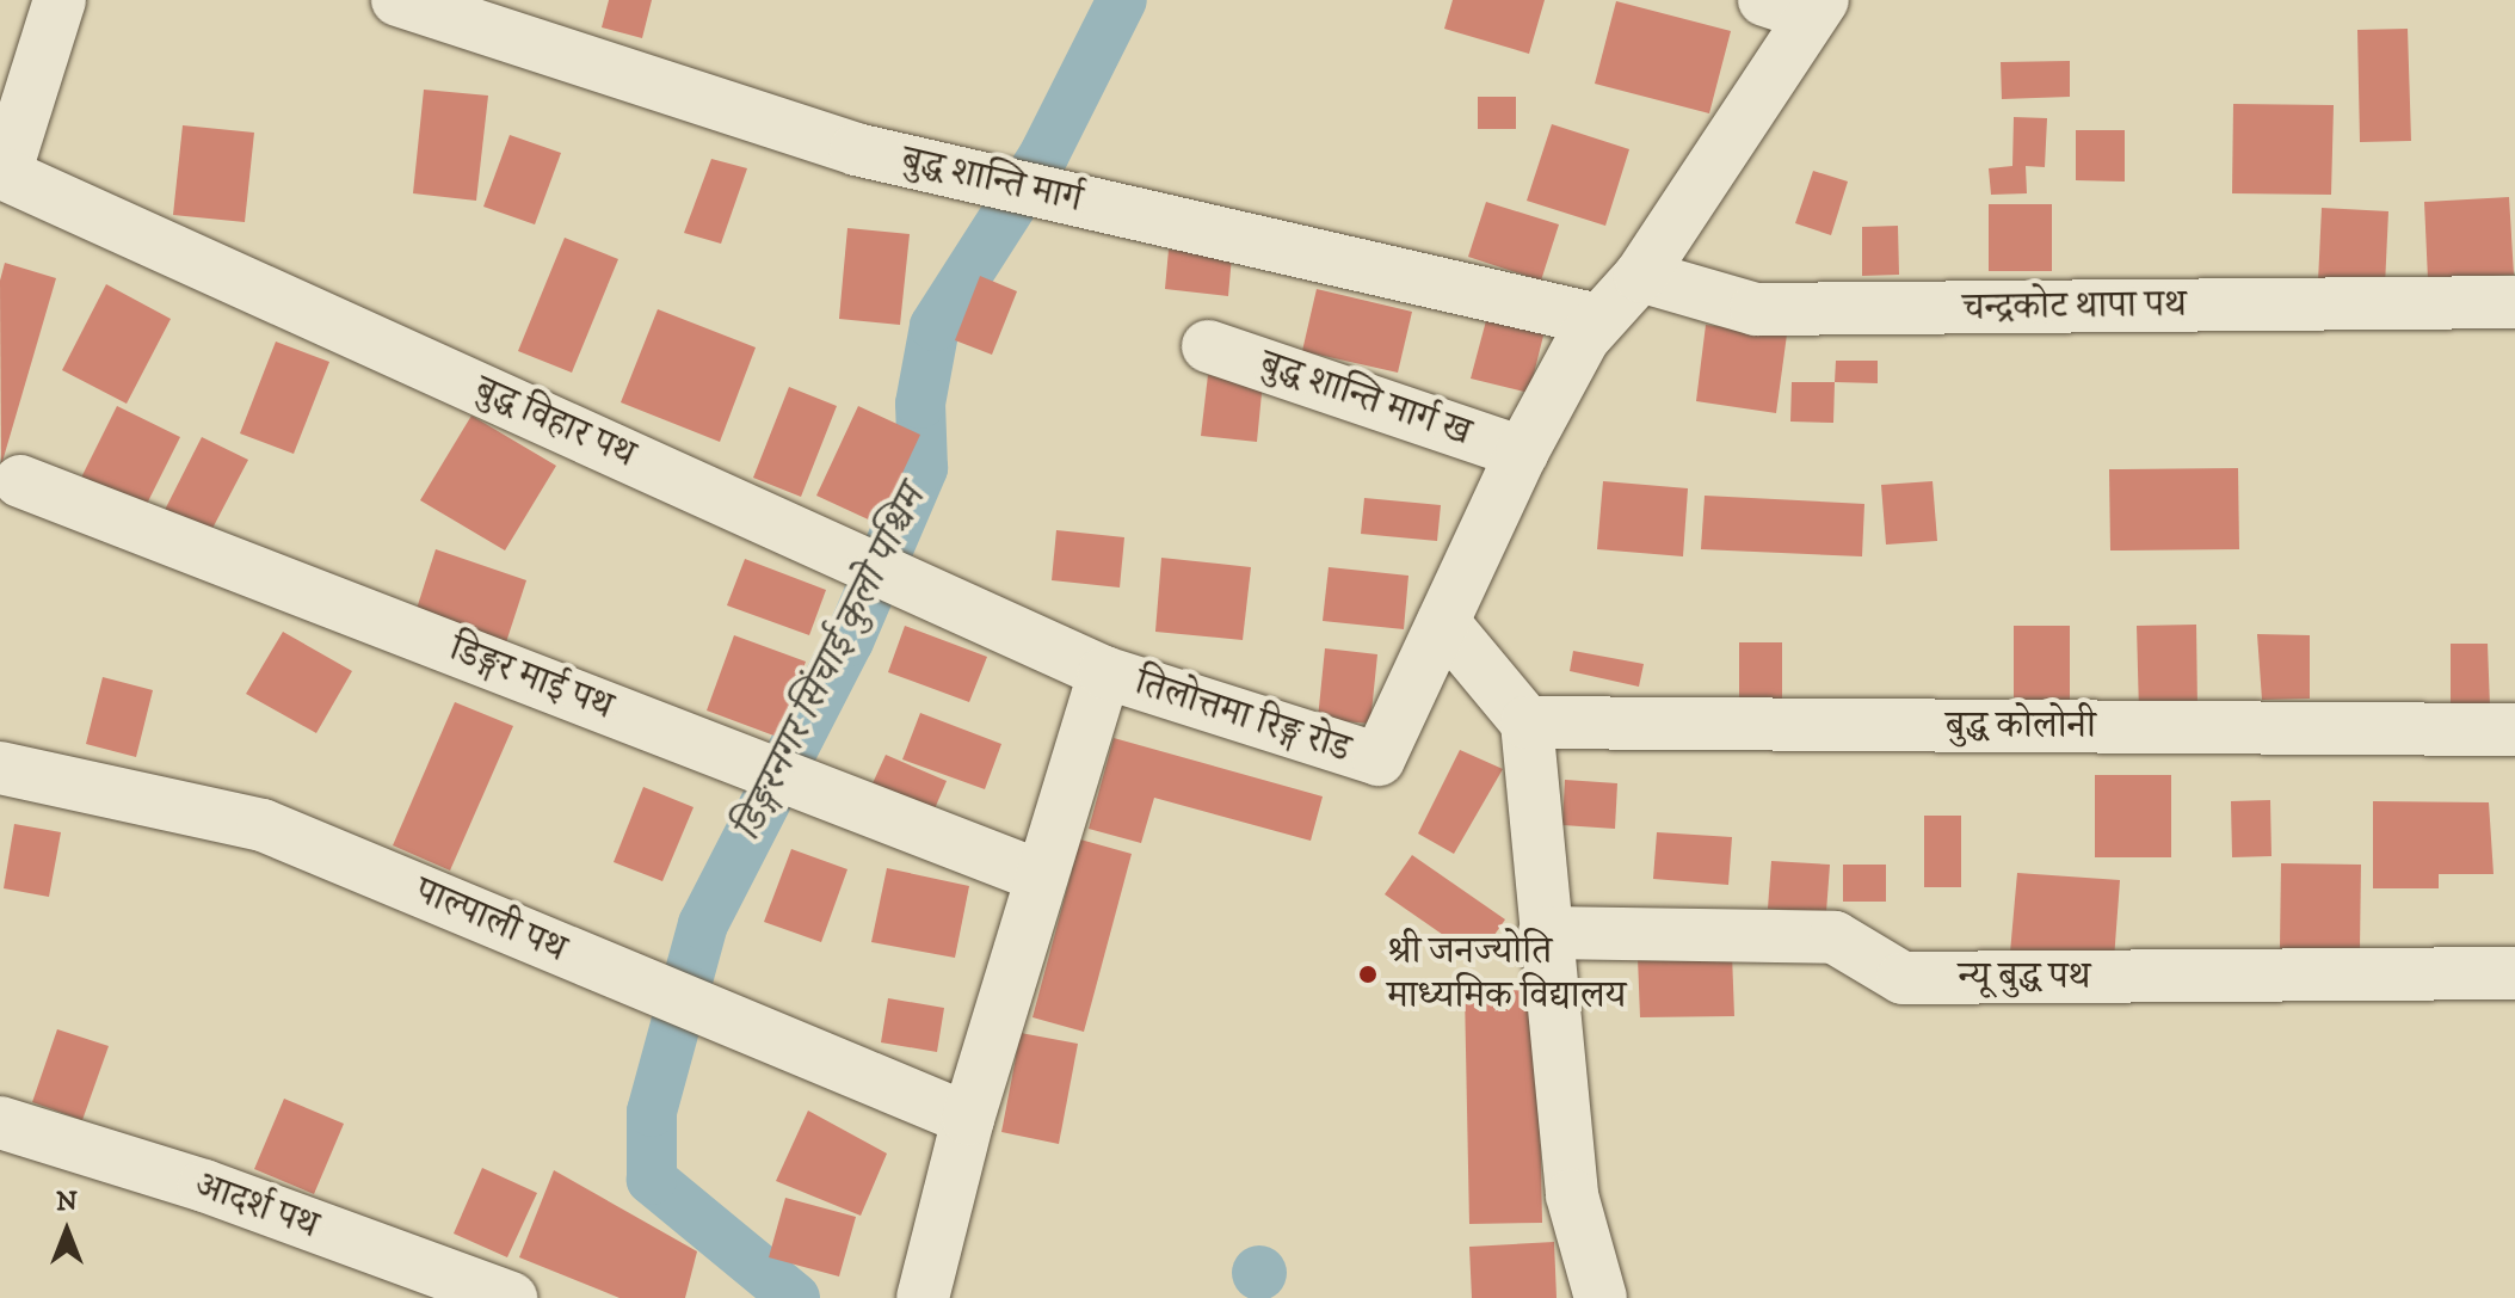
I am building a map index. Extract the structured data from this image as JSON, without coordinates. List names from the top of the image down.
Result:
{
  "streets": {
    "street": [
      "बुद्ध शान्ति मार्ग",
      "चन्द्रकोट थापा पथ",
      "बुद्ध शान्ति मार्ग ख",
      "बुद्ध विहार पथ",
      "डिङ्गर माई पथ",
      "तिलोत्तमा रिङ्ग रोड",
      "बुद्ध कोलोनी",
      "पाल्पाली पथ",
      "न्यू बुद्ध पथ",
      "आदर्श पथ"
    ]
  },
  "crossings": [
    ["बुद्ध शान्ति मार्ग", "तिलोत्तमा रिङ्ग रोड"],
    ["चन्द्रकोट थापा पथ", "तिलोत्तमा रिङ्ग रोड"],
    ["बुद्ध शान्ति मार्ग ख", "तिलोत्तमा रिङ्ग रोड"],
    ["बुद्ध विहार पथ", "तिलोत्तमा रिङ्ग रोड"],
    ["डिङ्गर माई पथ", "तिलोत्तमा रिङ्ग रोड"],
    ["तिलोत्तमा रिङ्ग रोड", "पाल्पाली पथ"]
  ],
  "water": ["डिङ्गरनगर सिंचाई कुलो पश्चिम"],
  "places": ["श्री जनज्योति माध्यमिक विद्यालय"],
  "north": "top"
}
